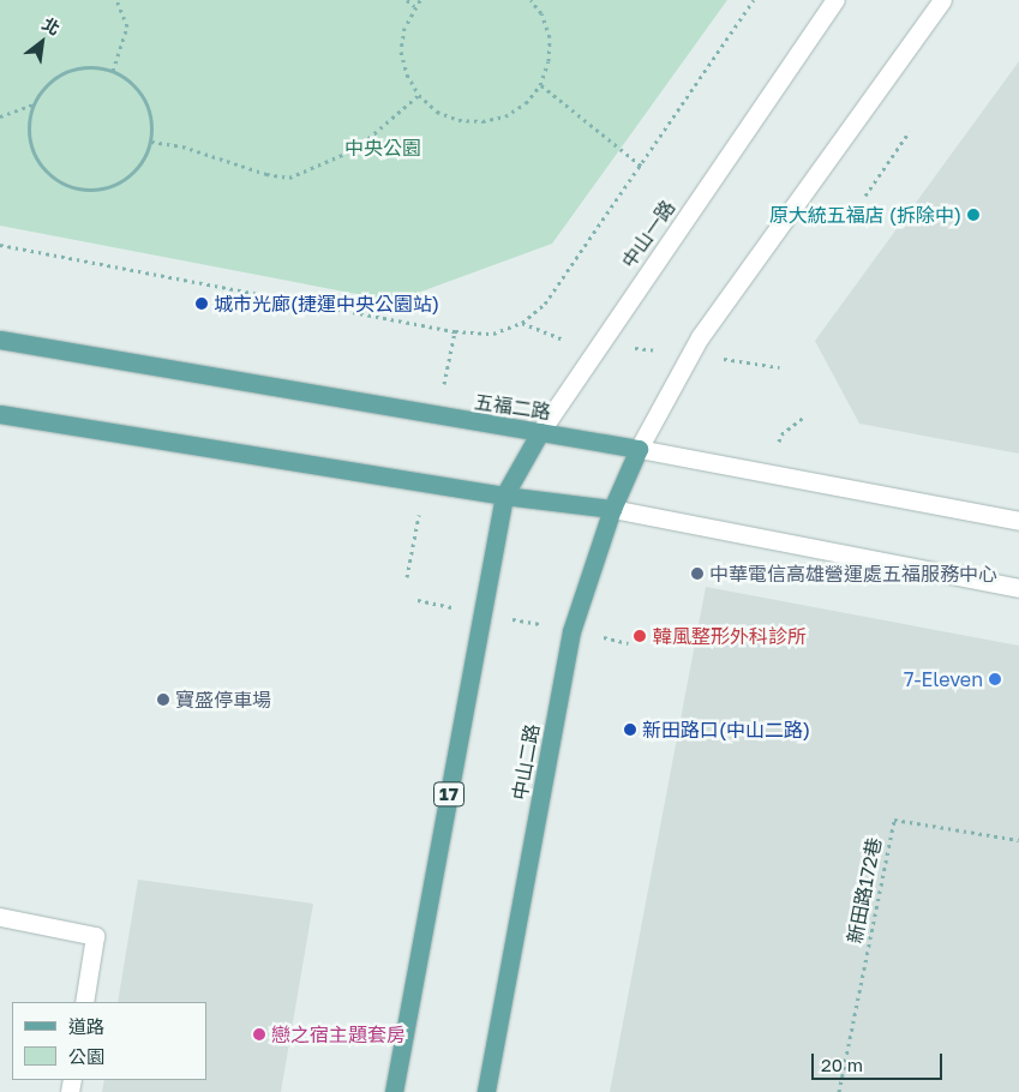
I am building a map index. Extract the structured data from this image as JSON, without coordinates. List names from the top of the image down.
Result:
{
  "streets": {
    "main road": [
      "中山一路",
      "五福二路",
      "中山二路",
      "17"
    ],
    "path": ["新田路172巷"]
  },
  "crossings": [
    ["中山一路", "五福二路"],
    ["中山一路", "17"],
    ["五福二路", "中山二路"]
  ],
  "parks": ["中央公園"],
  "places": [
    "原大統五福店 (拆除中)",
    "城市光廊(捷運中央公園站)",
    "中華電信高雄營運處五福服務中心",
    "韓風整形外科診所",
    "7-Eleven",
    "寶盛停車場",
    "新田路口(中山二路)",
    "戀之宿主題套房"
  ],
  "legend": ["道路", "公園"],
  "scale_bar": "20 m",
  "north": "top right"
}
